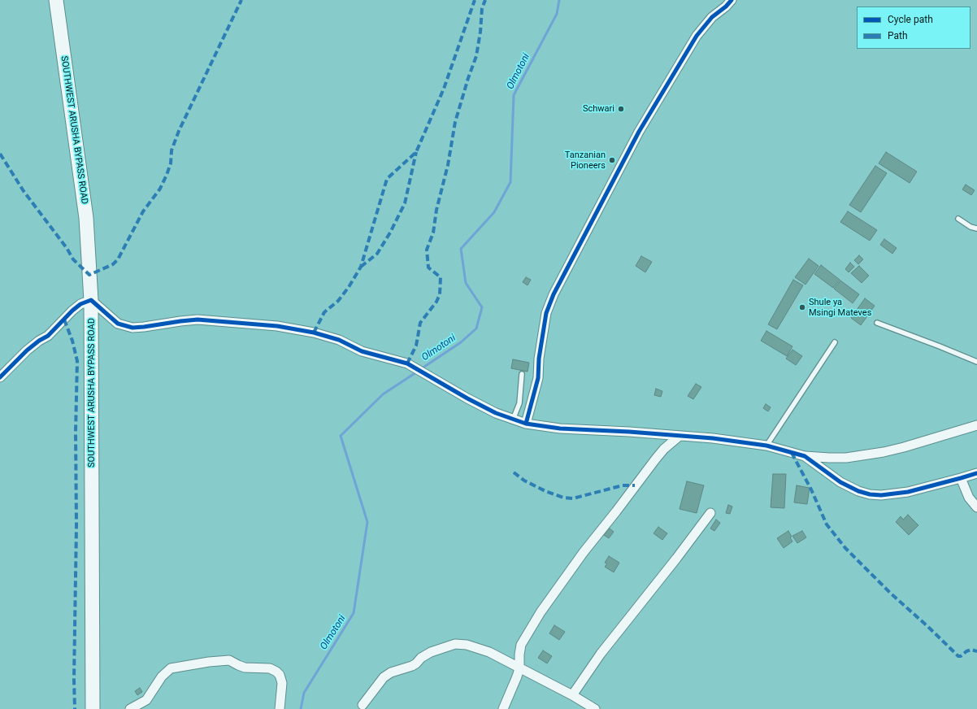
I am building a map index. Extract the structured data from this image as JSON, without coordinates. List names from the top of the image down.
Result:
{
  "streets": {
    "main road": ["SOUTHWEST ARUSHA BYPASS ROAD"]
  },
  "water": ["Olmotoni"],
  "places": ["Schwari", "Tanzanian Pioneers", "Shule ya Msingi Mateves"],
  "legend": ["Cycle path", "Path"]
}
